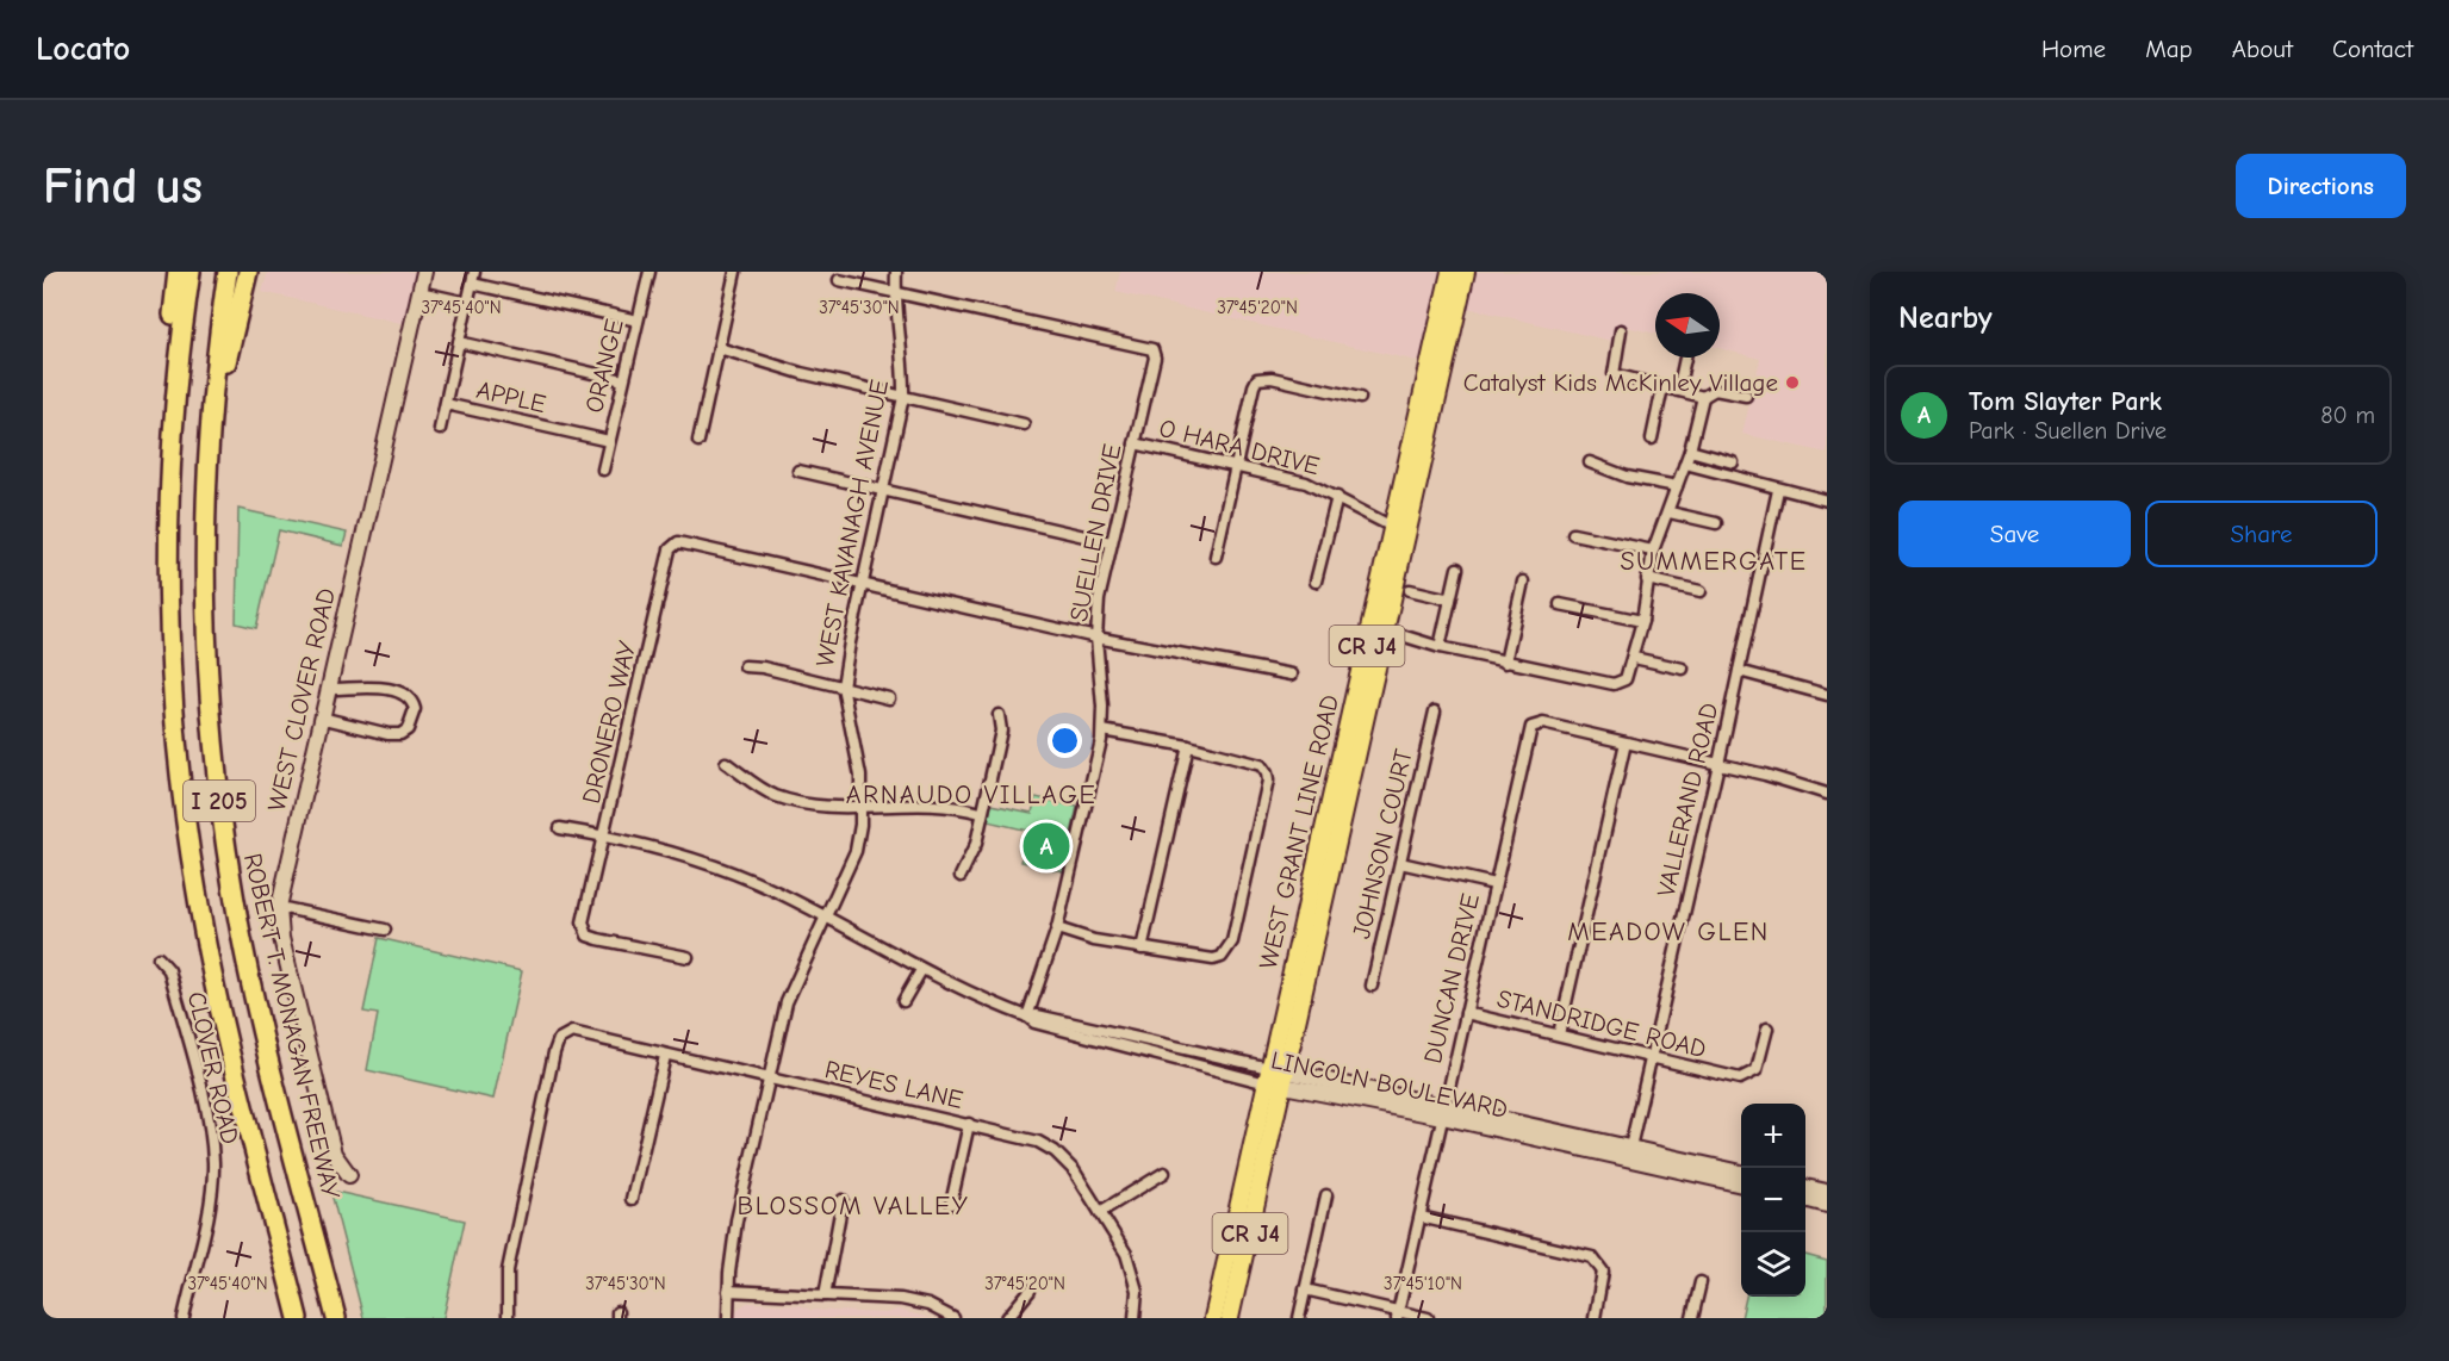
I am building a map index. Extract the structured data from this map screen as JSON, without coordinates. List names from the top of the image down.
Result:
{
  "streets": {
    "highway": ["I 205", "ROBERT T. MONAGAN FREEWAY"],
    "main road": ["CR J4", "WEST GRANT LINE ROAD"],
    "street": [
      "ORANGE",
      "APPLE",
      "O HARA DRIVE",
      "WEST KAVANAGH AVENUE",
      "SUELLEN DRIVE",
      "WEST CLOVER ROAD",
      "DRONERO WAY",
      "VALLERAND ROAD",
      "JOHNSON COURT",
      "DUNCAN DRIVE",
      "STANDRIDGE ROAD",
      "CLOVER ROAD",
      "REYES LANE",
      "LINCOLN BOULEVARD"
    ]
  },
  "crossings": [
    ["ORANGE", "APPLE"],
    ["O HARA DRIVE", "SUELLEN DRIVE"],
    ["O HARA DRIVE", "WEST GRANT LINE ROAD"],
    ["WEST KAVANAGH AVENUE", "SUELLEN DRIVE"],
    ["WEST KAVANAGH AVENUE", "DRONERO WAY"],
    ["WEST KAVANAGH AVENUE", "REYES LANE"],
    ["WEST KAVANAGH AVENUE", "LINCOLN BOULEVARD"],
    ["SUELLEN DRIVE", "LINCOLN BOULEVARD"],
    ["DRONERO WAY", "LINCOLN BOULEVARD"],
    ["VALLERAND ROAD", "STANDRIDGE ROAD"],
    ["VALLERAND ROAD", "LINCOLN BOULEVARD"],
    ["WEST GRANT LINE ROAD", "LINCOLN BOULEVARD"],
    ["DUNCAN DRIVE", "STANDRIDGE ROAD"],
    ["DUNCAN DRIVE", "LINCOLN BOULEVARD"]
  ],
  "districts": [
    "SUMMERGATE",
    "ARNAUDO VILLAGE",
    "MEADOW GLEN",
    "BLOSSOM VALLEY"
  ],
  "places": ["Catalyst Kids McKinley Village"],
  "north": "left",
  "page": {
    "header": "Locato",
    "nav": [
      "Home",
      "Map",
      "About",
      "Contact"
    ],
    "buttons": [
      "Directions",
      ["Save", "Share"]
    ],
    "title": "Find us",
    "heading": "Nearby",
    "list": [
      {
        "mark": "A",
        "name": "Tom Slayter Park",
        "note": "Park · Suellen Drive",
        "value": "80 m"
      }
    ],
    "pins": "A",
    "map_buttons": ["+", "−"]
  },
  "coordinates": [
    "37°45'40\"N",
    "37°45'30\"N",
    "37°45'20\"N",
    "37°45'10\"N"
  ]
}
